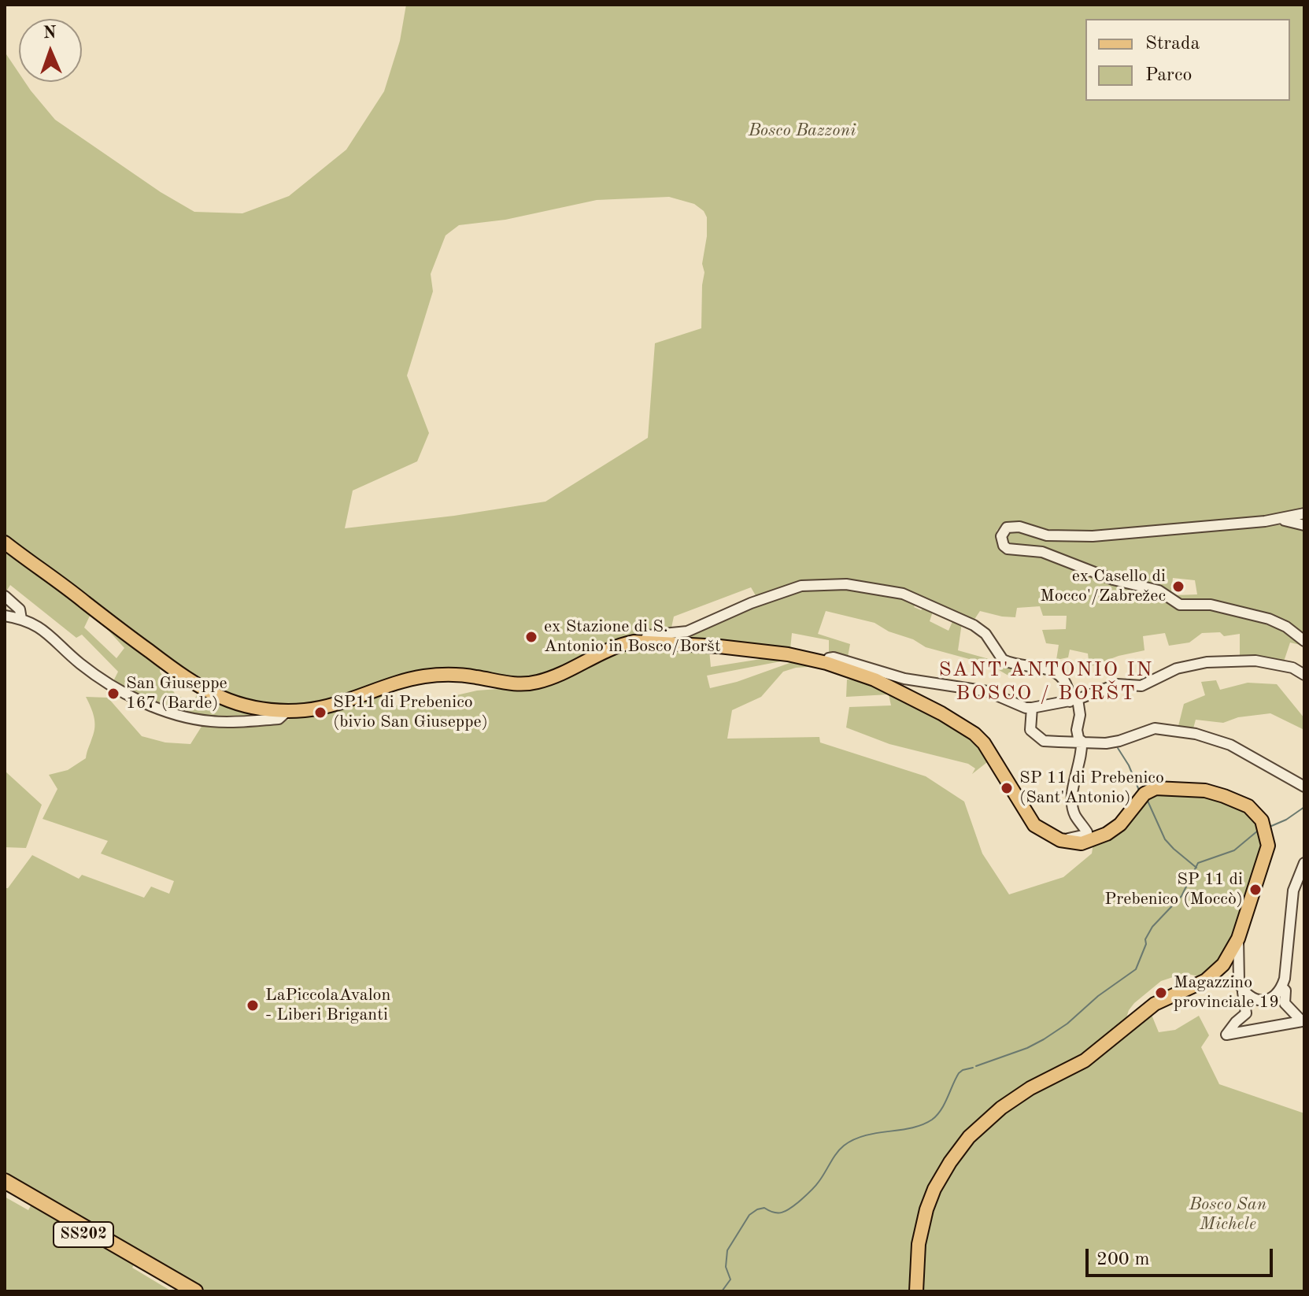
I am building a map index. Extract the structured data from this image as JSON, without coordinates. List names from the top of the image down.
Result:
{
  "streets": {
    "highway": ["SS202"]
  },
  "districts": ["SANT'ANTONIO IN BOSCO / BORŠT"],
  "parks": ["Bosco Bazzoni", "Bosco San Michele"],
  "places": [
    "ex Casello di Mocco'/Zabrežec",
    "ex Stazione di S. Antonio in Bosco/Boršt",
    "San Giuseppe 167 (Barde)",
    "SP11 di Prebenico (bivio San Giuseppe)",
    "SP 11 di Prebenico (Sant'Antonio)",
    "SP 11 di Prebenico (Moccò)",
    "Magazzino provinciale 19",
    "LaPiccolaAvalon - Liberi Briganti"
  ],
  "legend": ["Strada", "Parco"],
  "scale_bar": "200 m",
  "north": "top"
}
